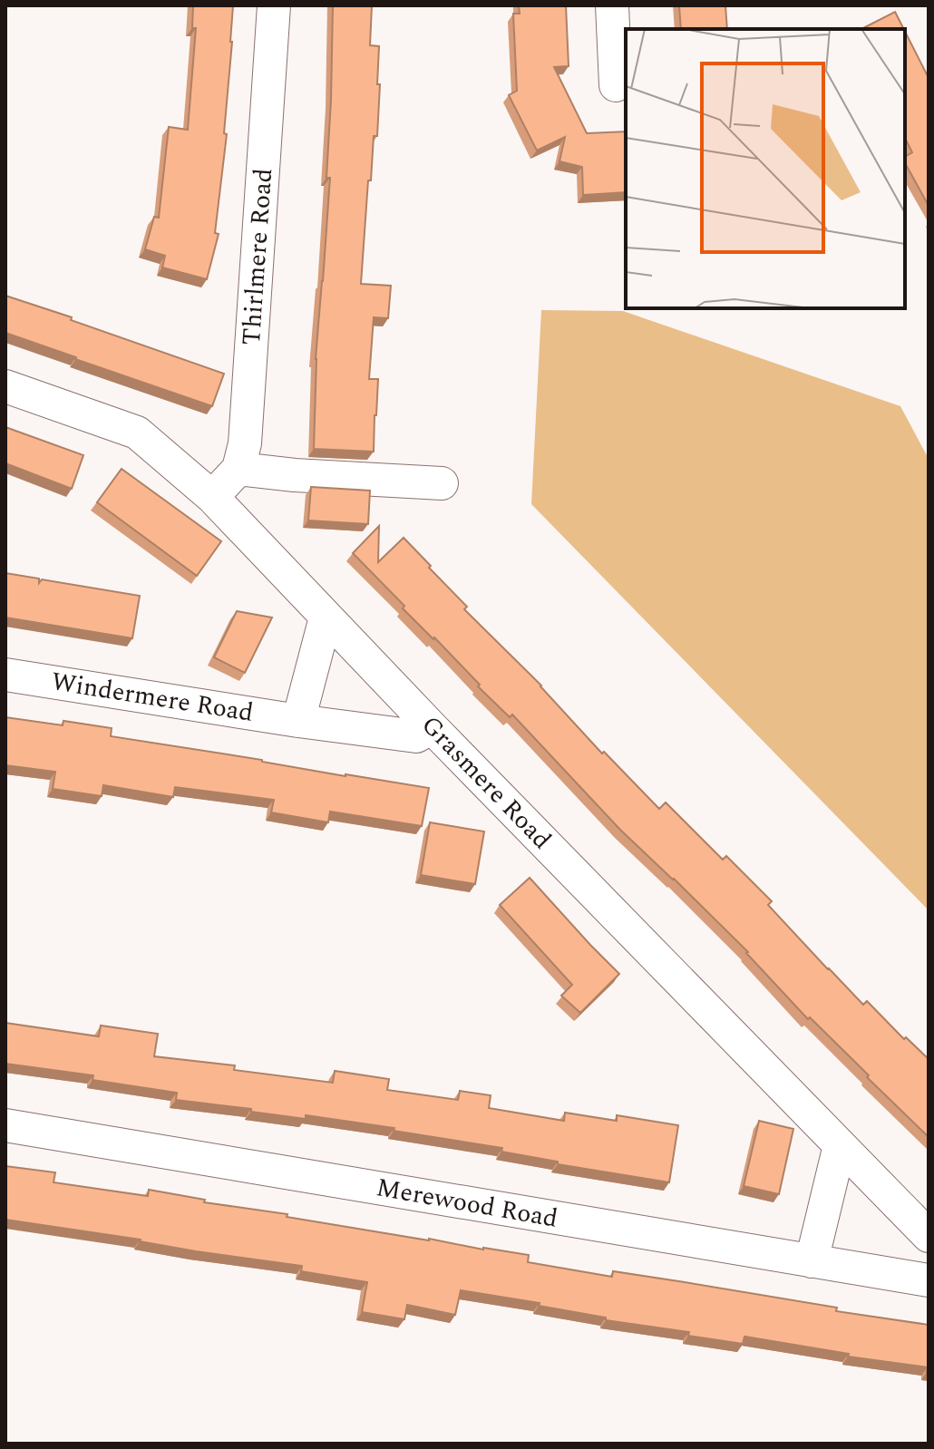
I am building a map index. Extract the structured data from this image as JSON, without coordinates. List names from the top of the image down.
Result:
{
  "streets": {
    "street": [
      "Thirlmere Road",
      "Windermere Road",
      "Grasmere Road",
      "Merewood Road"
    ]
  },
  "crossings": [
    ["Windermere Road", "Grasmere Road"]
  ]
}
